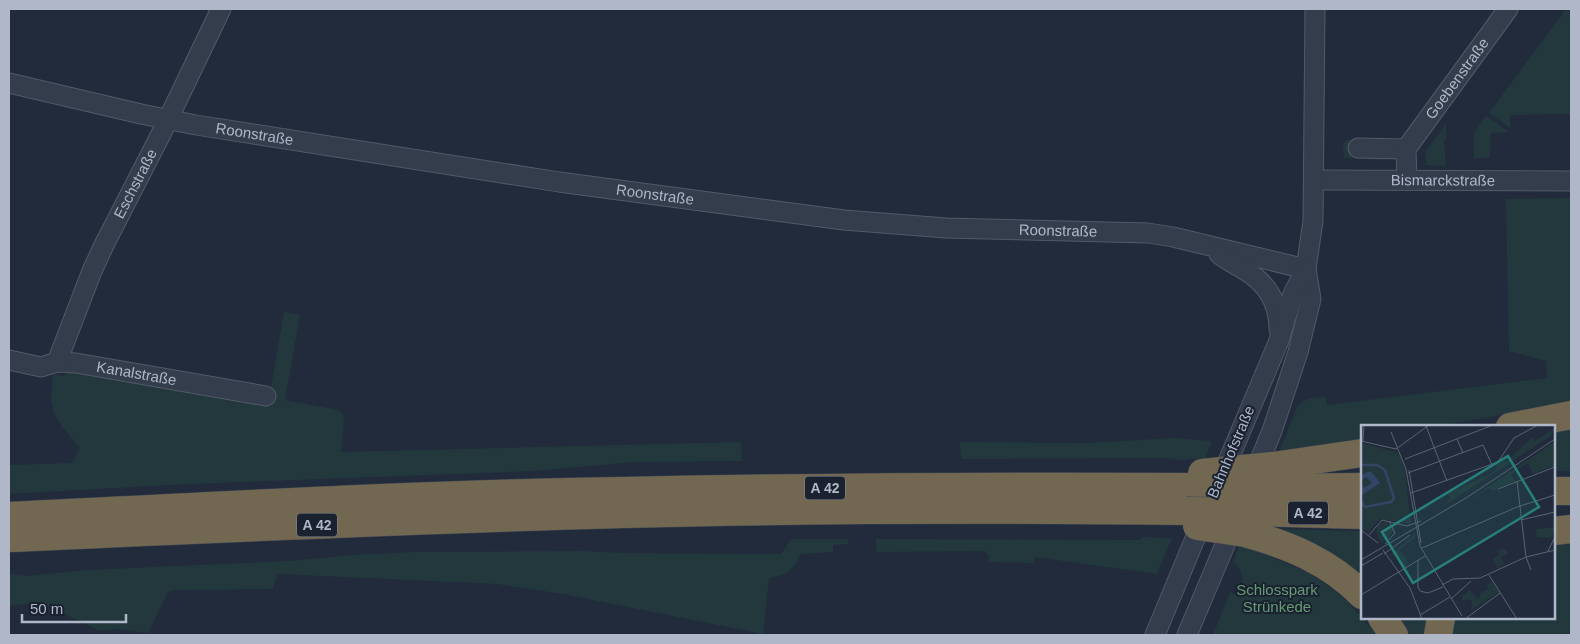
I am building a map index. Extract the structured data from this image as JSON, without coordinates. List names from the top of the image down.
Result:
{
  "streets": {
    "highway": ["A 42"],
    "street": [
      "Goebenstraße",
      "Roonstraße",
      "Bismarckstraße",
      "Eschstraße",
      "Kanalstraße",
      "Bahnhofstraße"
    ]
  },
  "crossings": [
    ["Roonstraße", "Eschstraße"],
    ["Roonstraße", "Bahnhofstraße"],
    ["Bismarckstraße", "Bahnhofstraße"],
    ["Eschstraße", "Kanalstraße"]
  ],
  "parks": ["Schlosspark Strünkede"],
  "scale_bar": "50 m"
}
